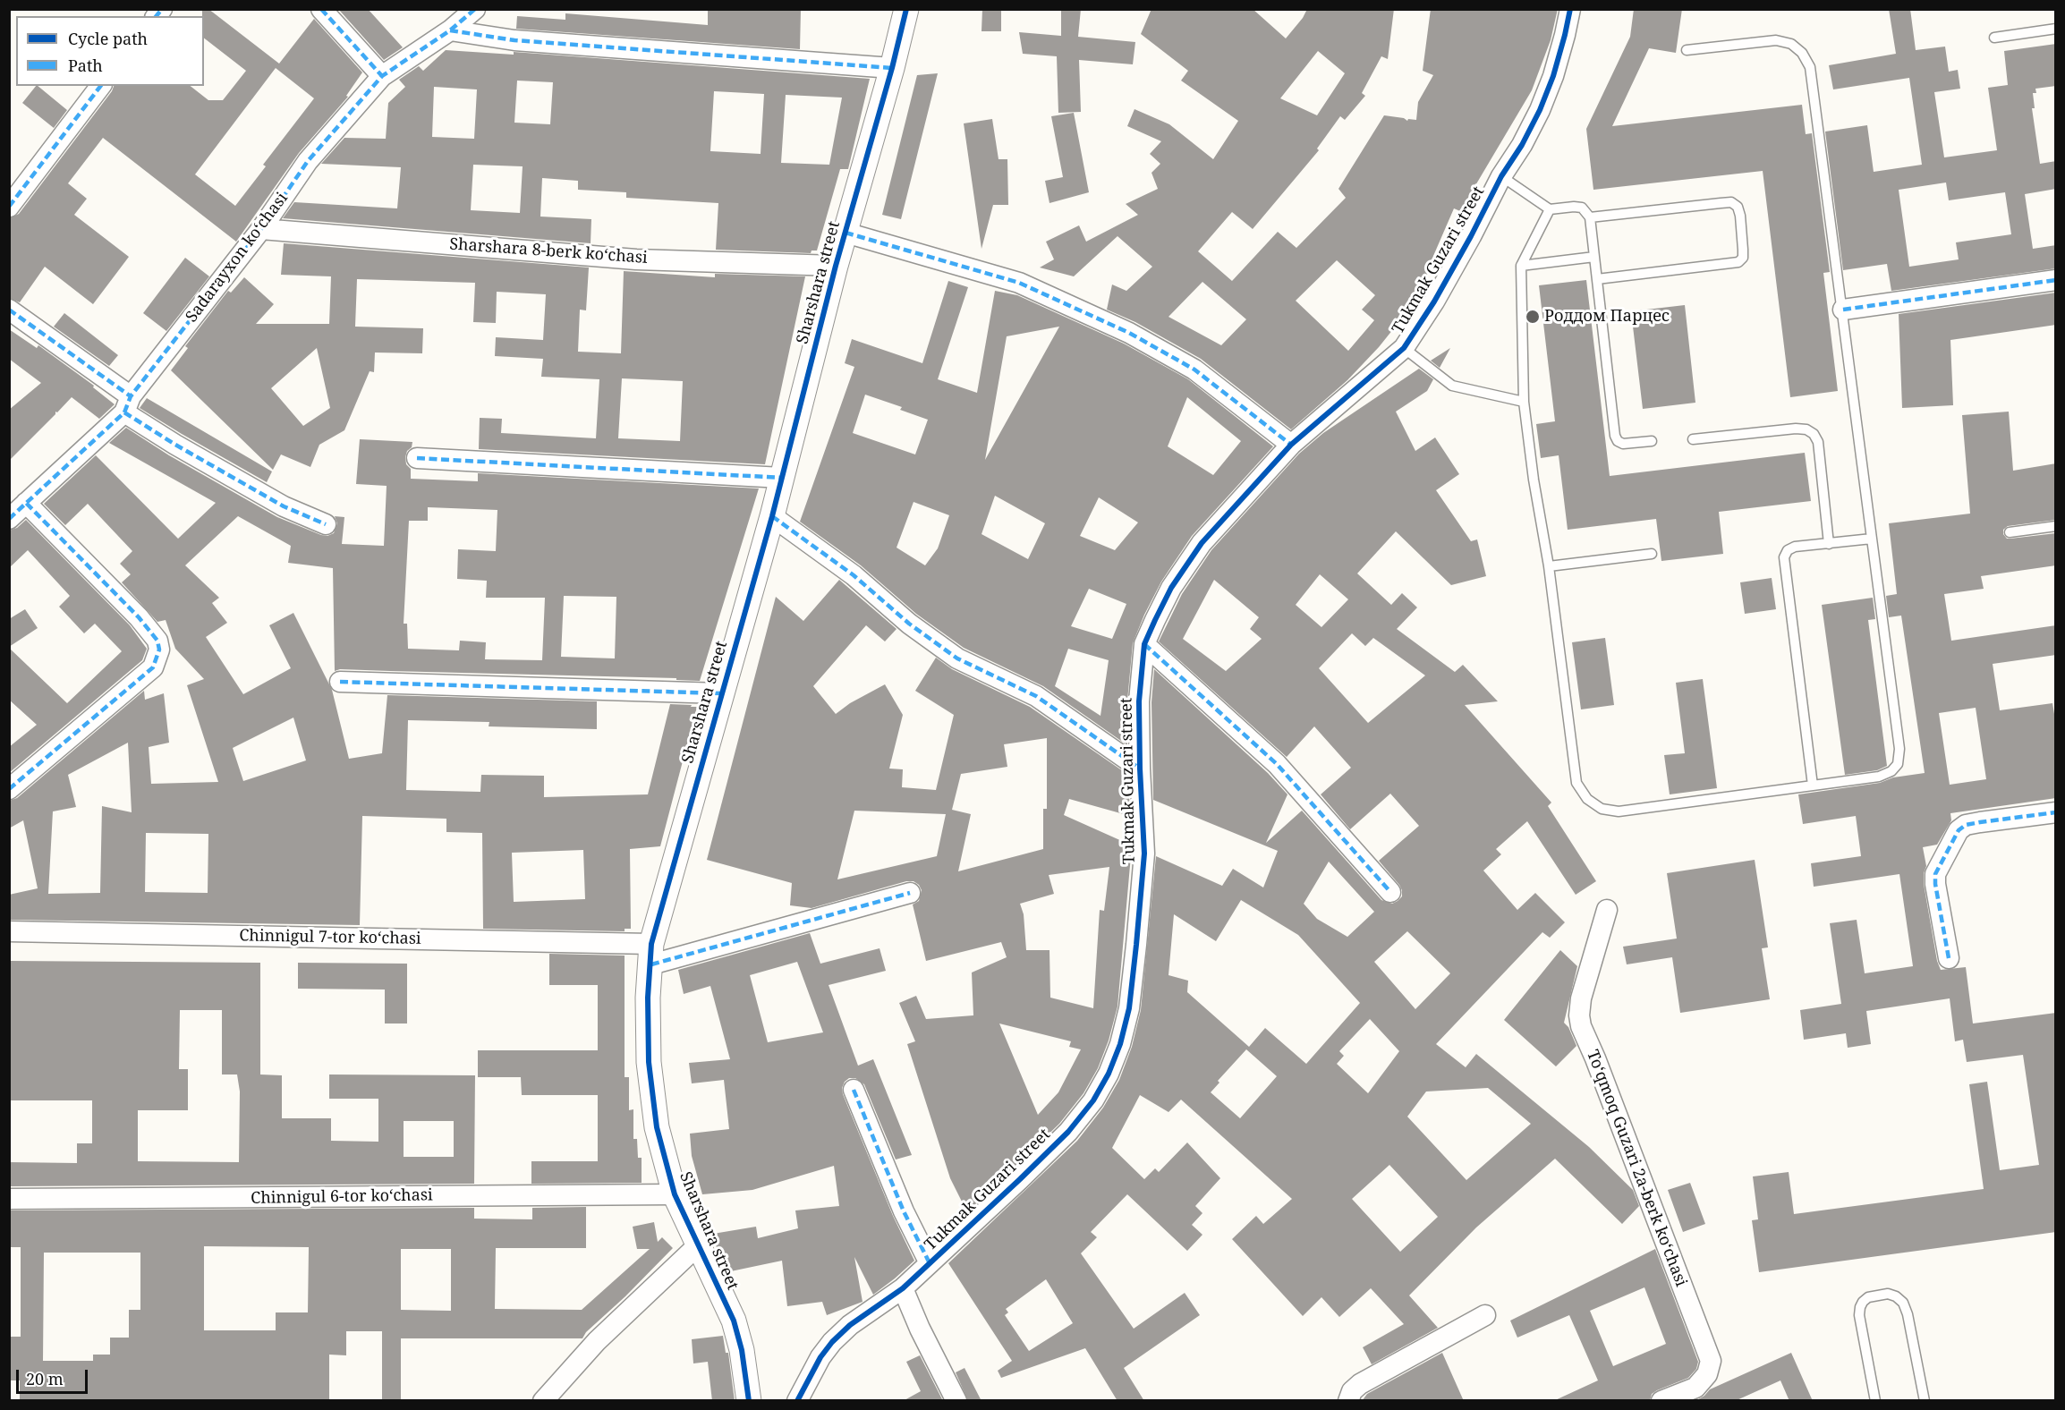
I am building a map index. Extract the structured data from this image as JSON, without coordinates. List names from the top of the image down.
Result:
{
  "streets": {
    "street": [
      "Sharshara 8-berk koʻchasi",
      "Sadarayxon koʻchasi",
      "Tukmak Guzari street",
      "Sharshara street",
      "Chinnigul 7-tor koʻchasi",
      "Toʻqmoq Guzari 2a-berk koʻchasi",
      "Chinnigul 6-tor koʻchasi"
    ]
  },
  "crossings": [
    ["Sharshara 8-berk koʻchasi", "Sadarayxon koʻchasi"],
    ["Sharshara 8-berk koʻchasi", "Sharshara street"],
    ["Sharshara street", "Chinnigul 7-tor koʻchasi"],
    ["Sharshara street", "Chinnigul 6-tor koʻchasi"]
  ],
  "places": ["Роддом Парцес"],
  "legend": ["Cycle path", "Path"],
  "scale_bar": "20 m"
}
